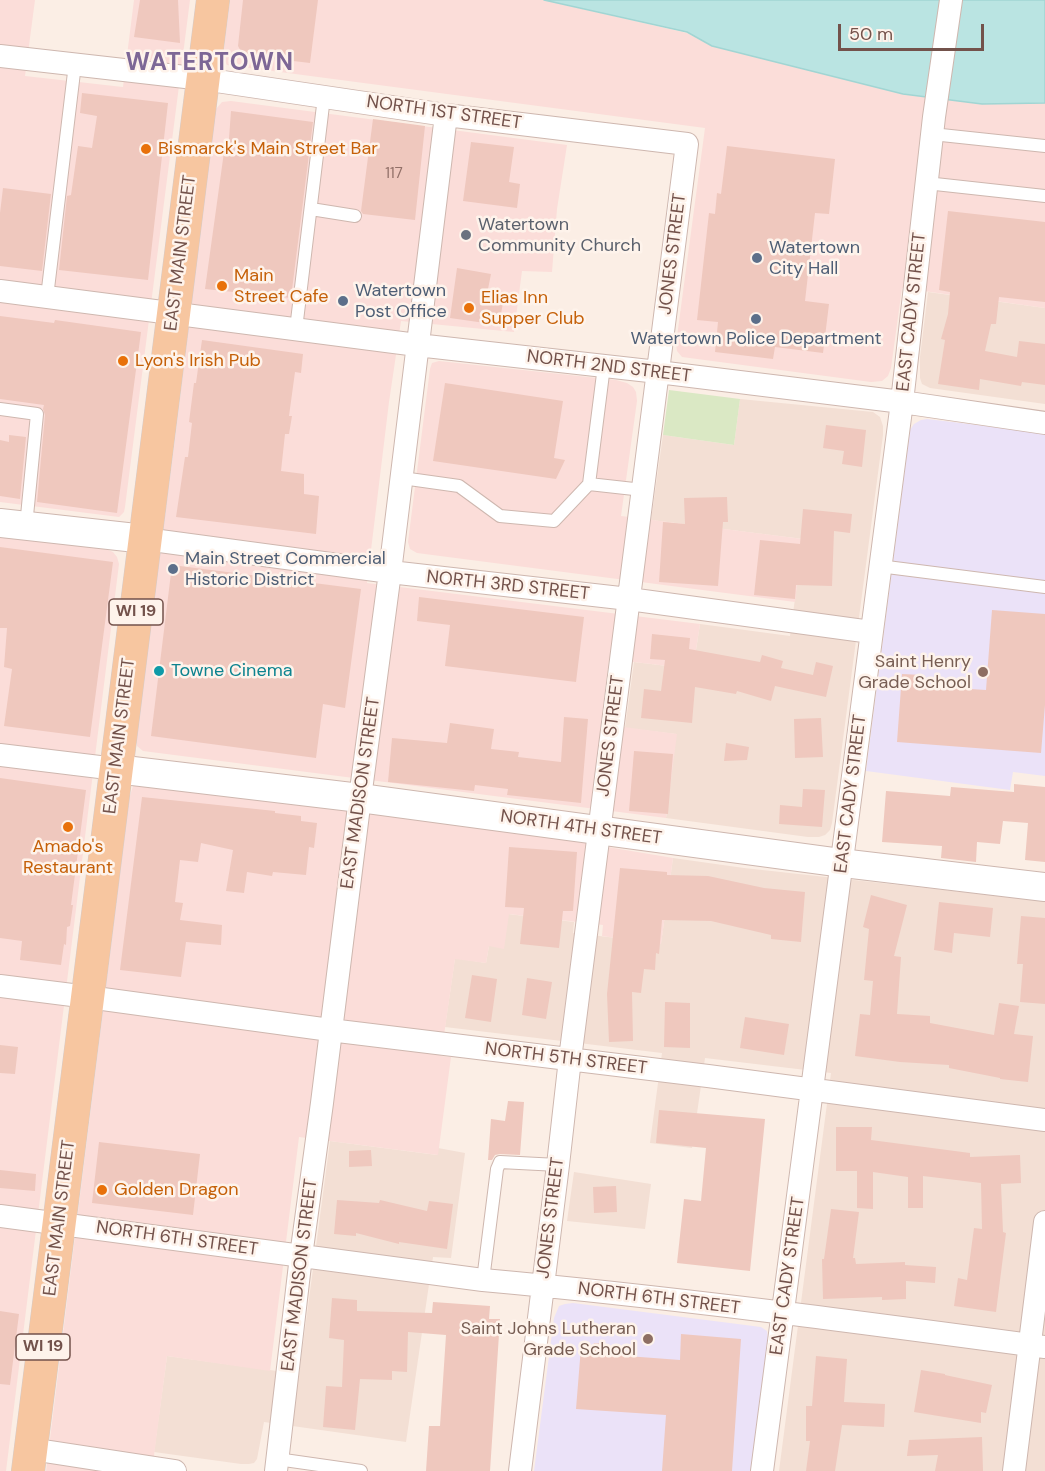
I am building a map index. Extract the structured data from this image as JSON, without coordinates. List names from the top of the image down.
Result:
{
  "streets": {
    "main road": ["EAST MAIN STREET", "WI 19"],
    "street": [
      "NORTH 1ST STREET",
      "JONES STREET",
      "EAST CADY STREET",
      "NORTH 2ND STREET",
      "NORTH 3RD STREET",
      "EAST MADISON STREET",
      "NORTH 4TH STREET",
      "NORTH 5TH STREET",
      "NORTH 6TH STREET"
    ]
  },
  "crossings": [
    ["NORTH 1ST STREET", "EAST MAIN STREET"],
    ["NORTH 1ST STREET", "JONES STREET"],
    ["NORTH 1ST STREET", "EAST MADISON STREET"],
    ["EAST MAIN STREET", "NORTH 2ND STREET"],
    ["EAST MAIN STREET", "NORTH 3RD STREET"],
    ["EAST MAIN STREET", "NORTH 4TH STREET"],
    ["EAST MAIN STREET", "NORTH 5TH STREET"],
    ["EAST MAIN STREET", "NORTH 6TH STREET"],
    ["JONES STREET", "NORTH 2ND STREET"],
    ["JONES STREET", "NORTH 3RD STREET"],
    ["JONES STREET", "NORTH 4TH STREET"],
    ["JONES STREET", "NORTH 5TH STREET"],
    ["JONES STREET", "NORTH 6TH STREET"],
    ["EAST CADY STREET", "NORTH 2ND STREET"],
    ["EAST CADY STREET", "NORTH 3RD STREET"],
    ["EAST CADY STREET", "NORTH 4TH STREET"],
    ["EAST CADY STREET", "NORTH 5TH STREET"],
    ["EAST CADY STREET", "NORTH 6TH STREET"],
    ["NORTH 2ND STREET", "EAST MADISON STREET"],
    ["NORTH 3RD STREET", "EAST MADISON STREET"],
    ["EAST MADISON STREET", "NORTH 4TH STREET"],
    ["EAST MADISON STREET", "NORTH 5TH STREET"],
    ["EAST MADISON STREET", "NORTH 6TH STREET"]
  ],
  "districts": ["WATERTOWN"],
  "places": [
    "Bismarck's Main Street Bar",
    "Watertown Community Church",
    "Watertown City Hall",
    "Main Street Cafe",
    "Watertown Post Office",
    "Elias Inn Supper Club",
    "Watertown Police Department",
    "Lyon's Irish Pub",
    "Main Street Commercial Historic District",
    "Towne Cinema",
    "Saint Henry Grade School",
    "Amado's Restaurant",
    "Golden Dragon",
    "Saint Johns Lutheran Grade School"
  ],
  "house_numbers": ["117"],
  "scale_bar": "50 m"
}
